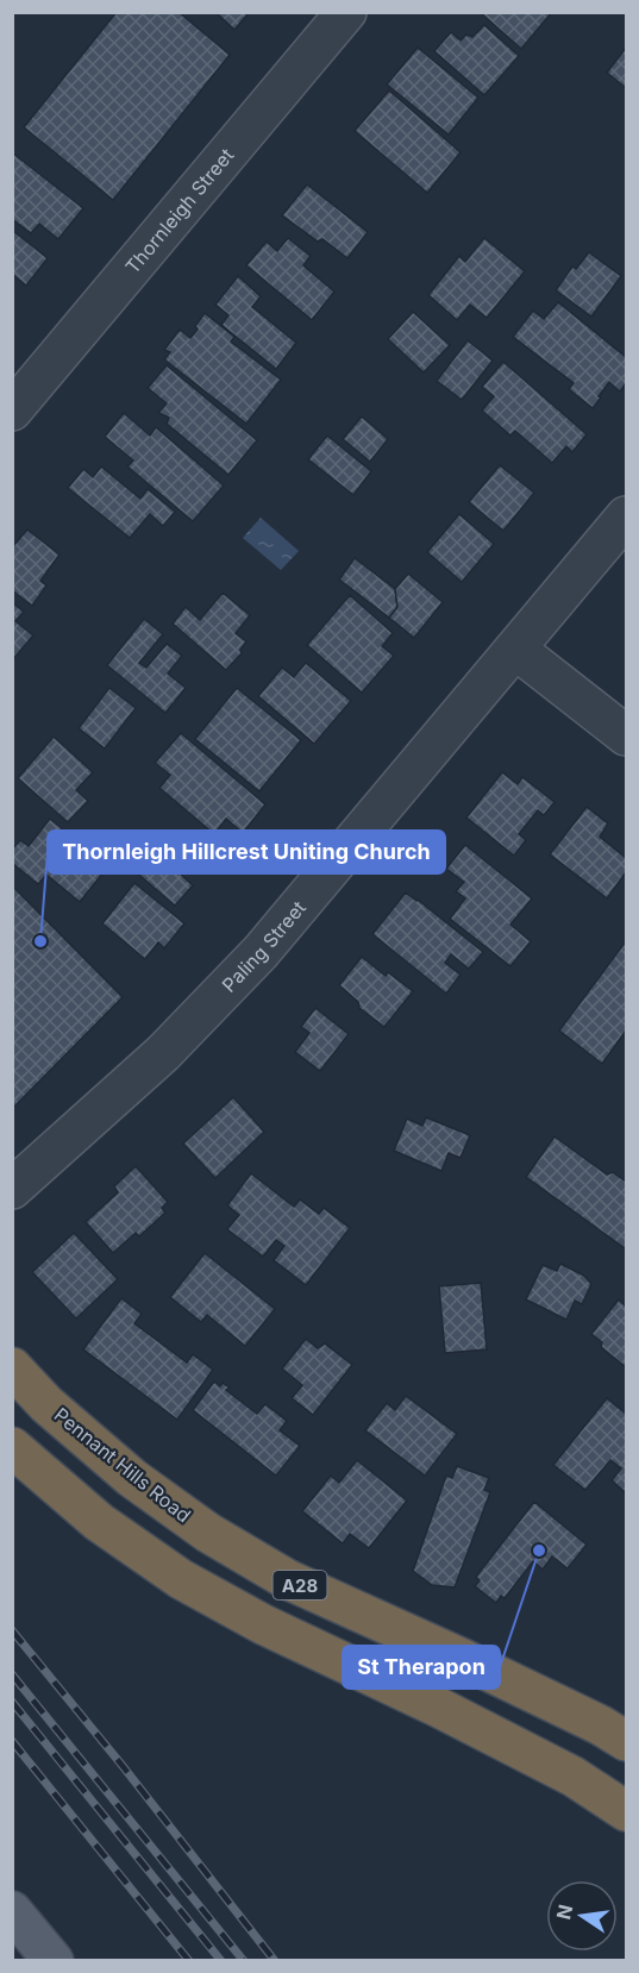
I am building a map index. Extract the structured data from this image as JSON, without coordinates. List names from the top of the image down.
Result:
{
  "streets": {
    "highway": ["Pennant Hills Road", "A28"],
    "street": ["Thornleigh Street", "Paling Street"]
  },
  "places": ["Thornleigh Hillcrest Uniting Church", "St Therapon"],
  "north": "left"
}
